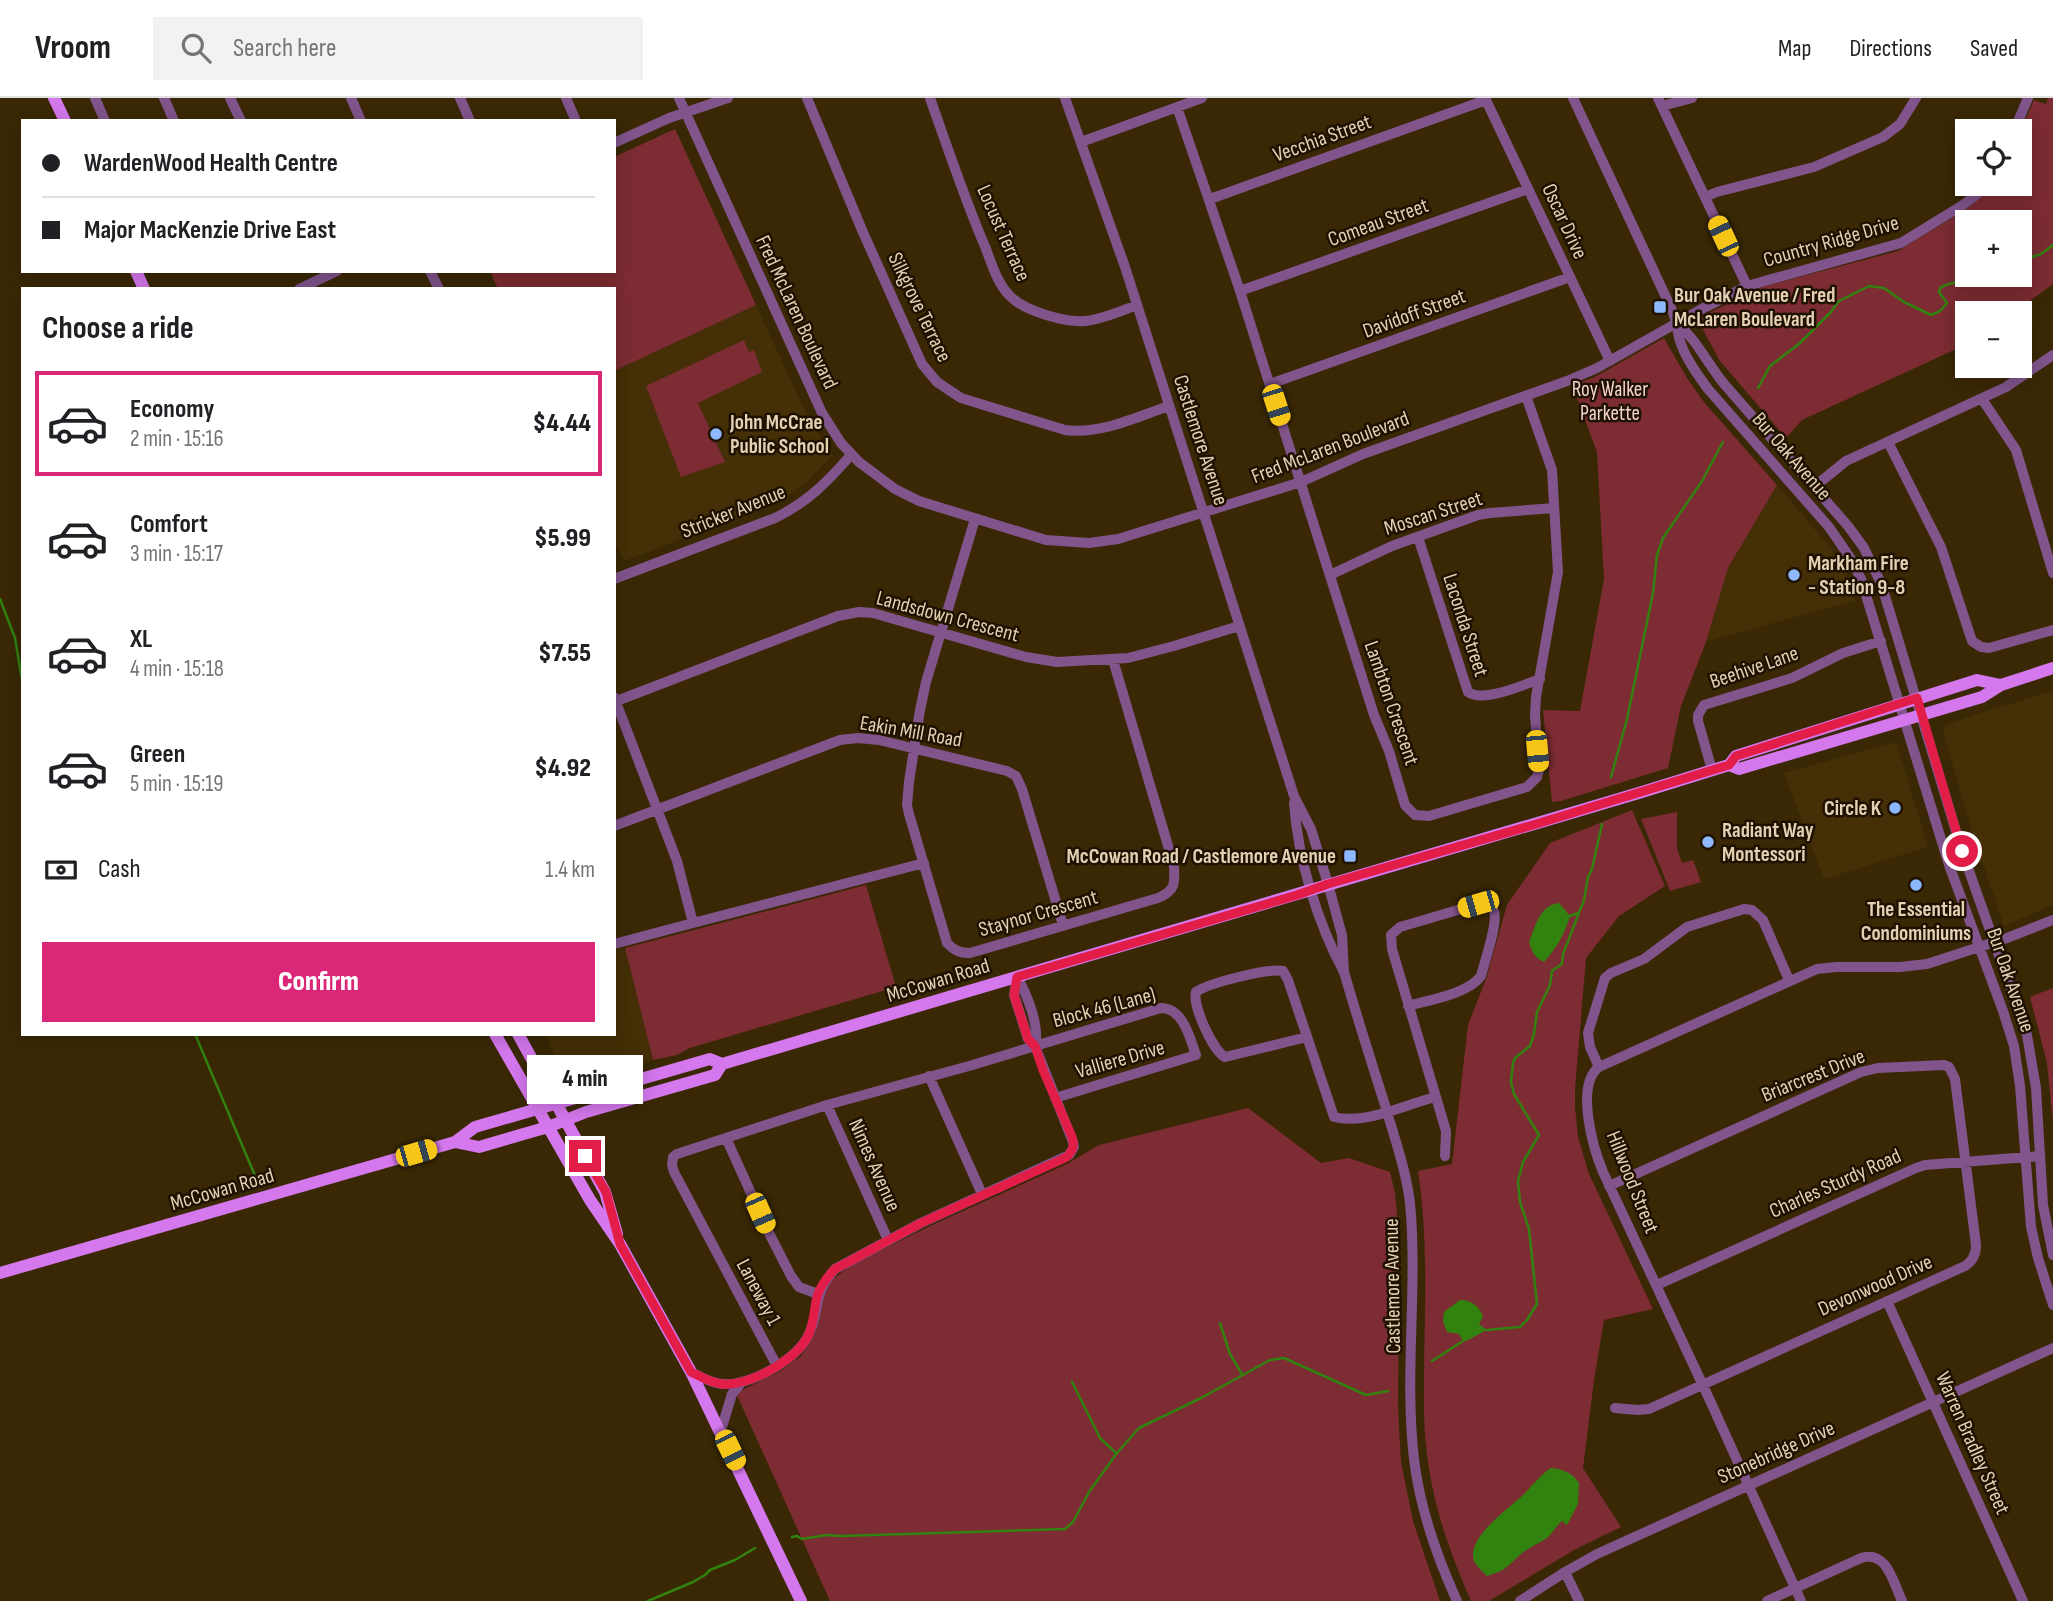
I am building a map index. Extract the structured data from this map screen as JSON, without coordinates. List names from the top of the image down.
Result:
{
  "streets": {
    "main road": ["McCowan Road"],
    "street": [
      "Vecchia Street",
      "Oscar Drive",
      "Comeau Street",
      "Locust Terrace",
      "Country Ridge Drive",
      "Silkgrove Terrace",
      "Fred McLaren Boulevard",
      "Davidoff Street",
      "Castlemore Avenue",
      "Bur Oak Avenue",
      "Stricker Avenue",
      "Moscan Street",
      "Landsdown Crescent",
      "Laconda Street",
      "Beehive Lane",
      "Lambton Crescent",
      "Eakin Mill Road",
      "Staynor Crescent",
      "Block 46 (Lane)",
      "Valliere Drive",
      "Briarcrest Drive",
      "Nimes Avenue",
      "Hillwood Street",
      "Charles Sturdy Road",
      "Devonwood Drive",
      "Laneway 1",
      "Warren Bradley Street",
      "Stonebridge Drive"
    ]
  },
  "crossings": [
    ["Vecchia Street", "Oscar Drive"],
    ["Vecchia Street", "Lambton Crescent"],
    ["Oscar Drive", "Comeau Street"],
    ["Oscar Drive", "Fred McLaren Boulevard"],
    ["Oscar Drive", "Davidoff Street"],
    ["Comeau Street", "Lambton Crescent"],
    ["Locust Terrace", "Castlemore Avenue"],
    ["Country Ridge Drive", "Fred McLaren Boulevard"],
    ["Country Ridge Drive", "Bur Oak Avenue"],
    ["Silkgrove Terrace", "Castlemore Avenue"],
    ["Fred McLaren Boulevard", "Castlemore Avenue"],
    ["Fred McLaren Boulevard", "Bur Oak Avenue"],
    ["Fred McLaren Boulevard", "Stricker Avenue"],
    ["Fred McLaren Boulevard", "Lambton Crescent"],
    ["Fred McLaren Boulevard", "Staynor Crescent"],
    ["Davidoff Street", "Lambton Crescent"],
    ["Castlemore Avenue", "Landsdown Crescent"],
    ["Castlemore Avenue", "McCowan Road"],
    ["Bur Oak Avenue", "Beehive Lane"],
    ["Bur Oak Avenue", "McCowan Road"],
    ["Bur Oak Avenue", "Charles Sturdy Road"],
    ["Moscan Street", "Laconda Street"],
    ["Moscan Street", "Lambton Crescent"],
    ["Landsdown Crescent", "Eakin Mill Road"],
    ["Landsdown Crescent", "Staynor Crescent"],
    ["Laconda Street", "Lambton Crescent"],
    ["Beehive Lane", "McCowan Road"],
    ["Eakin Mill Road", "Staynor Crescent"],
    ["Block 46 (Lane)", "Valliere Drive"],
    ["Block 46 (Lane)", "Nimes Avenue"],
    ["Block 46 (Lane)", "Laneway 1"],
    ["Briarcrest Drive", "Hillwood Street"],
    ["Briarcrest Drive", "Charles Sturdy Road"],
    ["Briarcrest Drive", "Devonwood Drive"],
    ["Hillwood Street", "Charles Sturdy Road"],
    ["Hillwood Street", "Devonwood Drive"],
    ["Hillwood Street", "Stonebridge Drive"],
    ["Charles Sturdy Road", "Devonwood Drive"],
    ["Devonwood Drive", "Warren Bradley Street"],
    ["Warren Bradley Street", "Stonebridge Drive"]
  ],
  "parks": ["Roy Walker Parkette"],
  "places": {
    "transit": ["Bur Oak Avenue / Fred McLaren Boulevard", "McCowan Road / Castlemore Avenue"],
    "other": [
      "John McCrae Public School",
      "Markham Fire - Station 9-8",
      "Circle K",
      "Radiant Way Montessori",
      "The Essential Condominiums"
    ]
  },
  "page": {
    "header": "Vroom",
    "search": "Search here",
    "nav": ["Map", "Directions", "Saved"],
    "map_buttons": ["+", "−"],
    "banner": ["WardenWood Health Centre", "Major MacKenzie Drive East"],
    "heading": "Choose a ride",
    "list": [
      {
        "name": "Economy",
        "note": "2 min · 15:16",
        "value": "$4.44"
      },
      {
        "name": "Comfort",
        "note": "3 min · 15:17",
        "value": "$5.99"
      },
      {
        "name": "XL",
        "note": "4 min · 15:18",
        "value": "$7.55"
      },
      {
        "name": "Green",
        "note": "5 min · 15:19",
        "value": "$4.92"
      }
    ],
    "pay": ["Cash", "1.4 km"],
    "buttons": "Confirm",
    "bubble": "4 min"
  }
}
